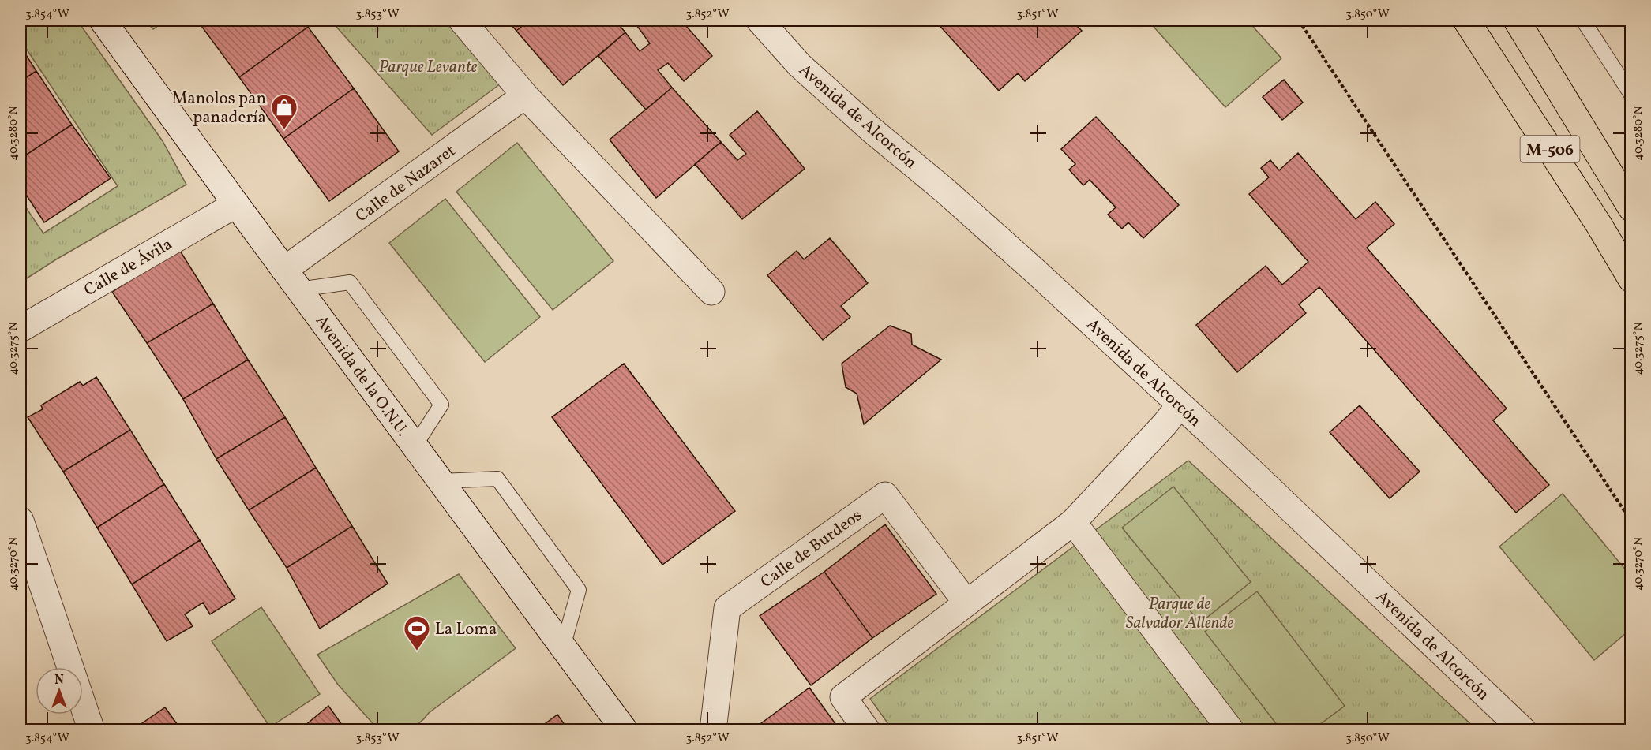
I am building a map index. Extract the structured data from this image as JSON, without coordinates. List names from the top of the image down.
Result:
{
  "streets": {
    "highway": ["M-506"],
    "street": [
      "Avenida de Alcorcón",
      "Calle de Nazaret",
      "Calle de Ávila",
      "Avenida de la O.N.U.",
      "Calle de Burdeos"
    ]
  },
  "crossings": [
    ["Calle de Nazaret", "Avenida de la O.N.U."],
    ["Calle de Ávila", "Avenida de la O.N.U."]
  ],
  "parks": ["Parque Levante", "Parque de Salvador Allende"],
  "places": {
    "shop": ["Manolos pan panadería"],
    "sports": ["La Loma"]
  },
  "north": "top",
  "coordinates": [
    "3.854°W",
    "3.853°W",
    "3.852°W",
    "3.851°W",
    "3.850°W",
    "40.3280°N",
    "40.3275°N",
    "40.3270°N"
  ]
}
